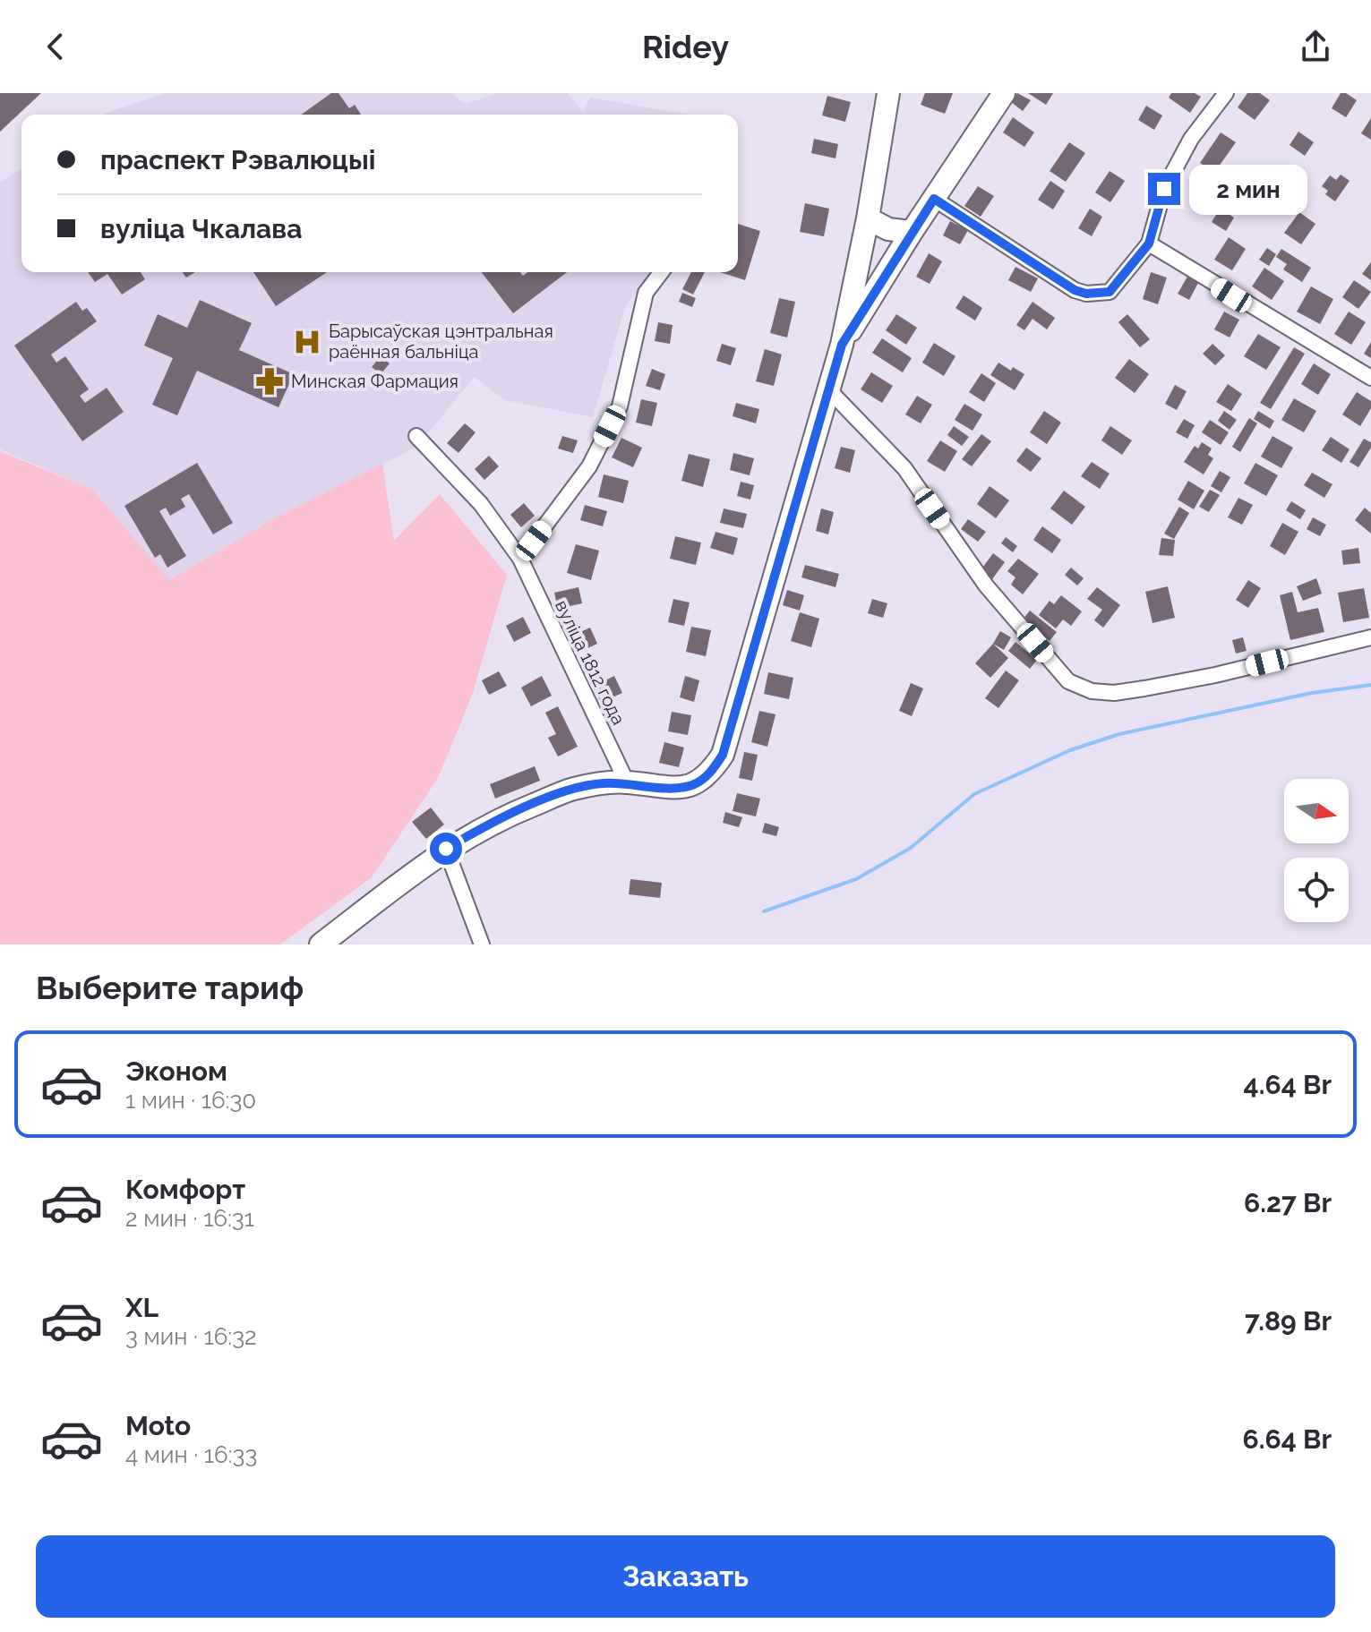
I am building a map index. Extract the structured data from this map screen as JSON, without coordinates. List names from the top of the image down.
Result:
{
  "streets": {
    "street": ["вуліца 1812 года"]
  },
  "places": {
    "hospital": ["Барысаўская цэнтральная раённая бальніца"],
    "pharmacy": ["Минская Фармация"]
  },
  "north": "right",
  "page": {
    "header": "Ridey",
    "banner": ["праспект Рэвалюцыі", "вуліца Чкалава"],
    "bubble": "2 мин",
    "heading": "Выберите тариф",
    "list": [
      {
        "name": "Эконом",
        "note": "1 мин · 16:30",
        "value": "4.64 Br"
      },
      {
        "name": "Комфорт",
        "note": "2 мин · 16:31",
        "value": "6.27 Br"
      },
      {
        "name": "XL",
        "note": "3 мин · 16:32",
        "value": "7.89 Br"
      },
      {
        "name": "Moto",
        "note": "4 мин · 16:33",
        "value": "6.64 Br"
      }
    ],
    "buttons": "Заказать"
  }
}
